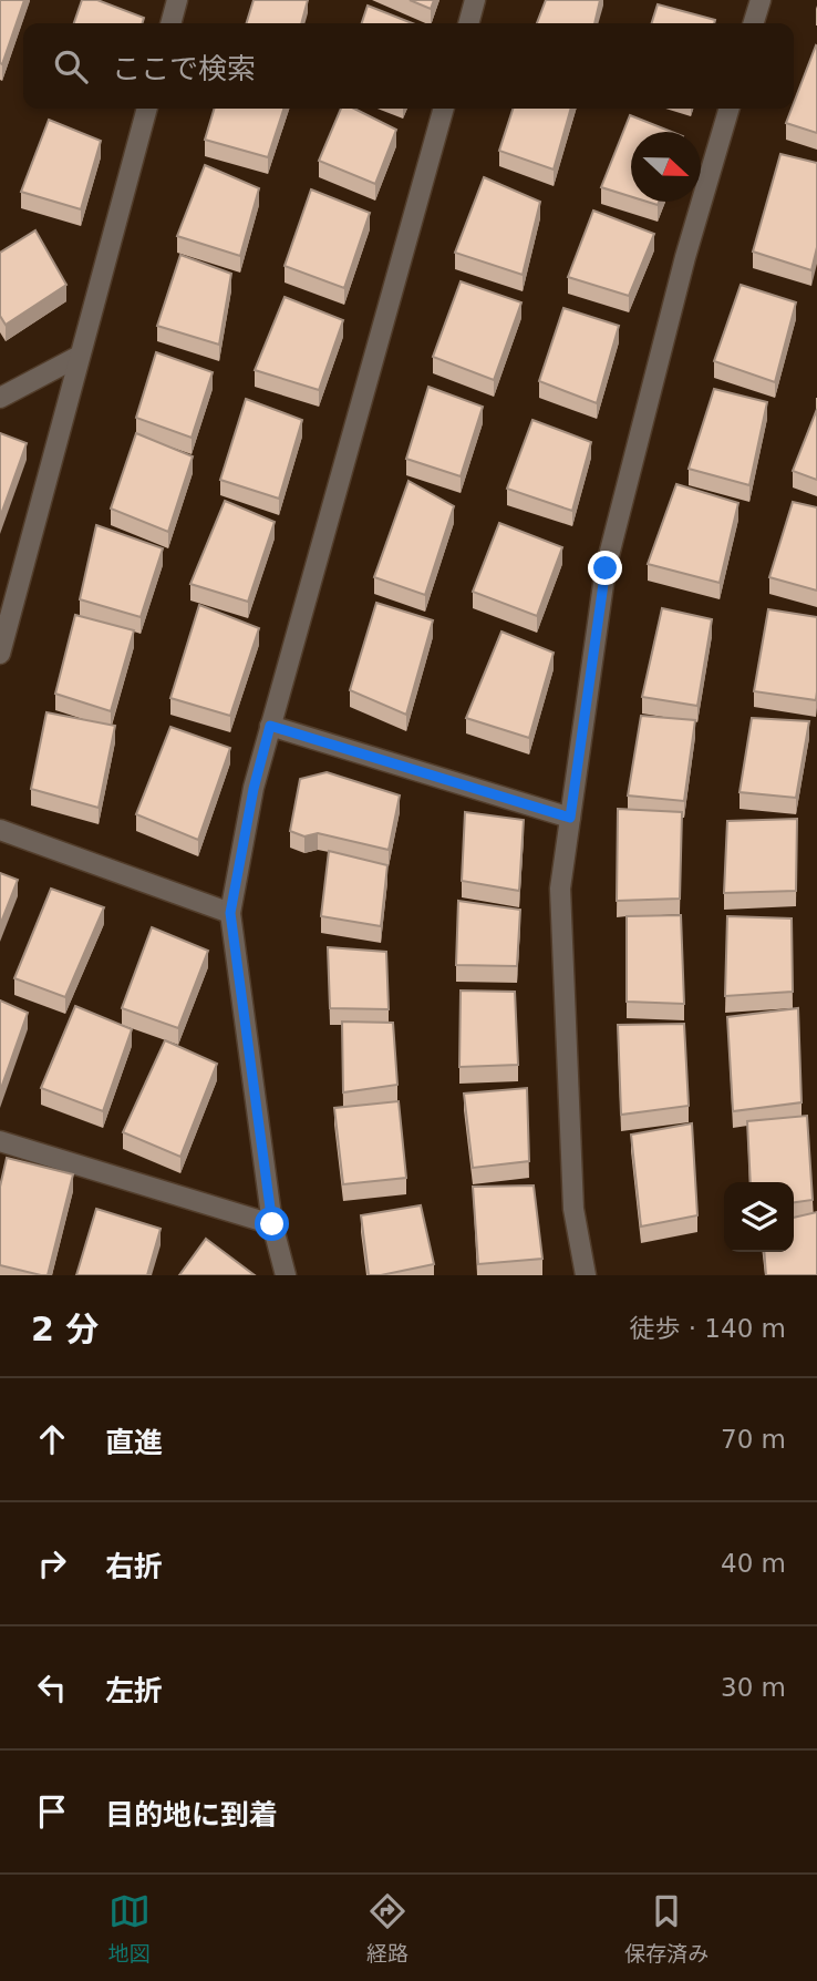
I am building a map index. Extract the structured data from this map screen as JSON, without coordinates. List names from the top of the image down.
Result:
{
  "north": "right",
  "page": {
    "search": "ここで検索",
    "heading": ["2 分", "徒歩 · 140 m"],
    "list": [
      ["直進", "70 m"],
      ["右折", "40 m"],
      ["左折", "30 m"],
      "目的地に到着"
    ],
    "nav": ["地図", "経路", "保存済み"]
  }
}
